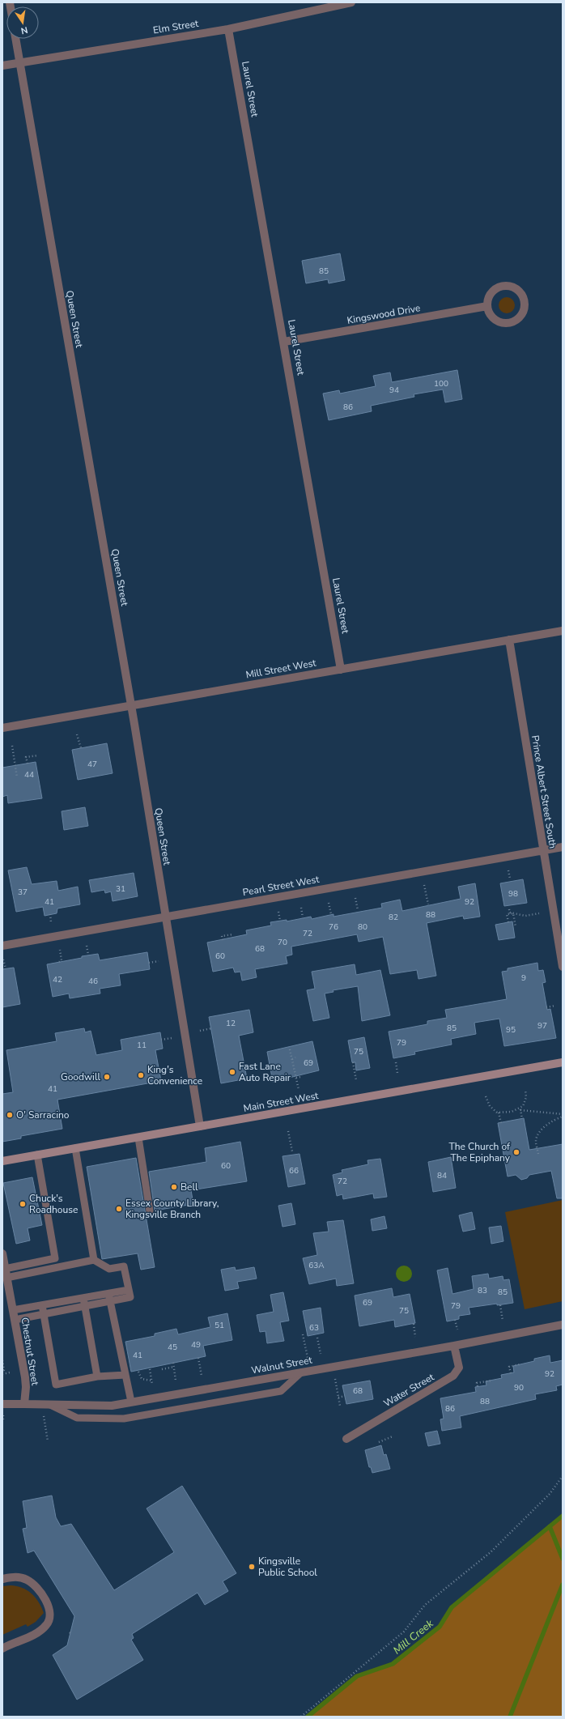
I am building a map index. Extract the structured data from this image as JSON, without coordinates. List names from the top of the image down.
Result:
{
  "streets": {
    "main road": ["Main Street West"],
    "street": [
      "Elm Street",
      "Laurel Street",
      "Kingswood Drive",
      "Queen Street",
      "Mill Street West",
      "Prince Albert Street South",
      "Pearl Street West",
      "Chestnut Street",
      "Walnut Street",
      "Water Street"
    ]
  },
  "crossings": [
    ["Elm Street", "Laurel Street"],
    ["Elm Street", "Queen Street"],
    ["Laurel Street", "Kingswood Drive"],
    ["Laurel Street", "Mill Street West"],
    ["Queen Street", "Mill Street West"],
    ["Queen Street", "Pearl Street West"],
    ["Queen Street", "Main Street West"],
    ["Mill Street West", "Prince Albert Street South"],
    ["Prince Albert Street South", "Pearl Street West"],
    ["Walnut Street", "Water Street"]
  ],
  "water": ["Mill Creek"],
  "places": [
    "Fast Lane Auto Repair",
    "King's Convenience",
    "Goodwill",
    "O' Sarracino",
    "The Church of The Epiphany",
    "Bell",
    "Chuck's Roadhouse",
    "Essex County Library, Kingsville Branch",
    "Kingsville Public School"
  ],
  "house_numbers": [
    "85",
    "100",
    "94",
    "86",
    "47",
    "44",
    "31",
    "37",
    "98",
    "41",
    "92",
    "88",
    "82",
    "76",
    "80",
    "72",
    "70",
    "68",
    "60",
    "9",
    "42",
    "46",
    "12",
    "97",
    "85",
    "95",
    "79",
    "11",
    "75",
    "69",
    "41",
    "60",
    "66",
    "84",
    "72",
    "63A",
    "83",
    "85",
    "69",
    "79",
    "75",
    "51",
    "63",
    "49",
    "45",
    "41",
    "92",
    "90",
    "68",
    "88",
    "86"
  ],
  "north": "bottom"
}
